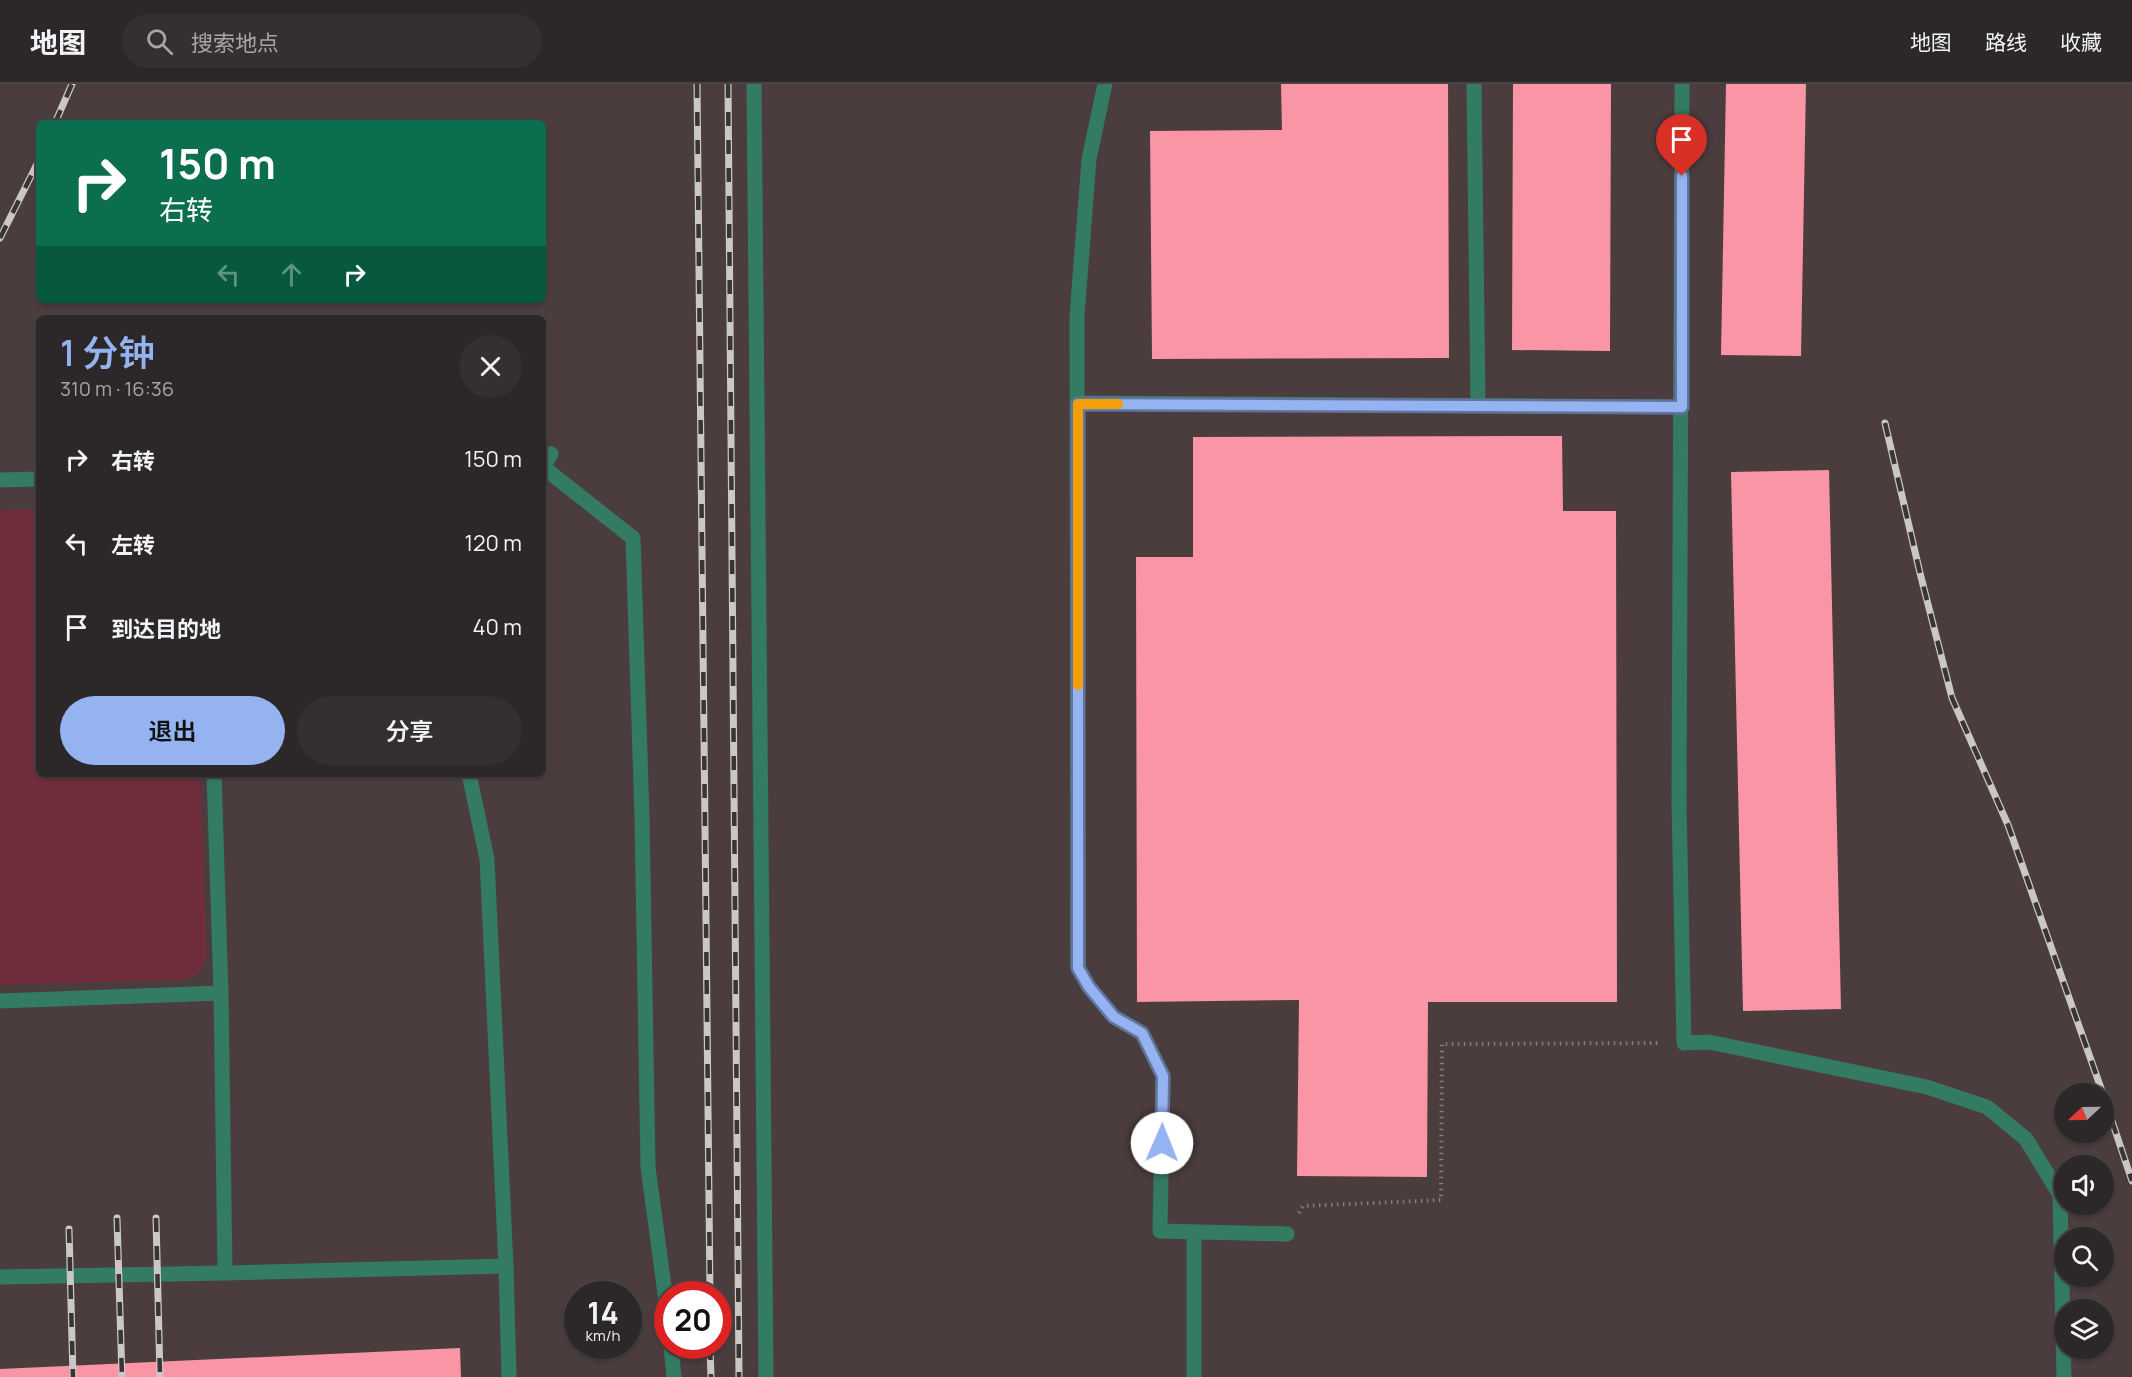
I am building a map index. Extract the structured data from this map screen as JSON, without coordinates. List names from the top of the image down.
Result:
{
  "north": "left",
  "page": {
    "header": "地图",
    "search": "搜索地点",
    "nav": ["地图", "路线", "收藏"],
    "turn": ["150 m", "右转"],
    "heading": ["1 分钟", "310 m · 16:36"],
    "list": [
      {
        "name": "右转",
        "value": "150 m"
      },
      {
        "name": "左转",
        "value": "120 m"
      },
      {
        "name": "到达目的地",
        "value": "40 m"
      }
    ],
    "buttons": ["退出", "分享"],
    "speed": "14 km/h",
    "limit": "20"
  }
}
